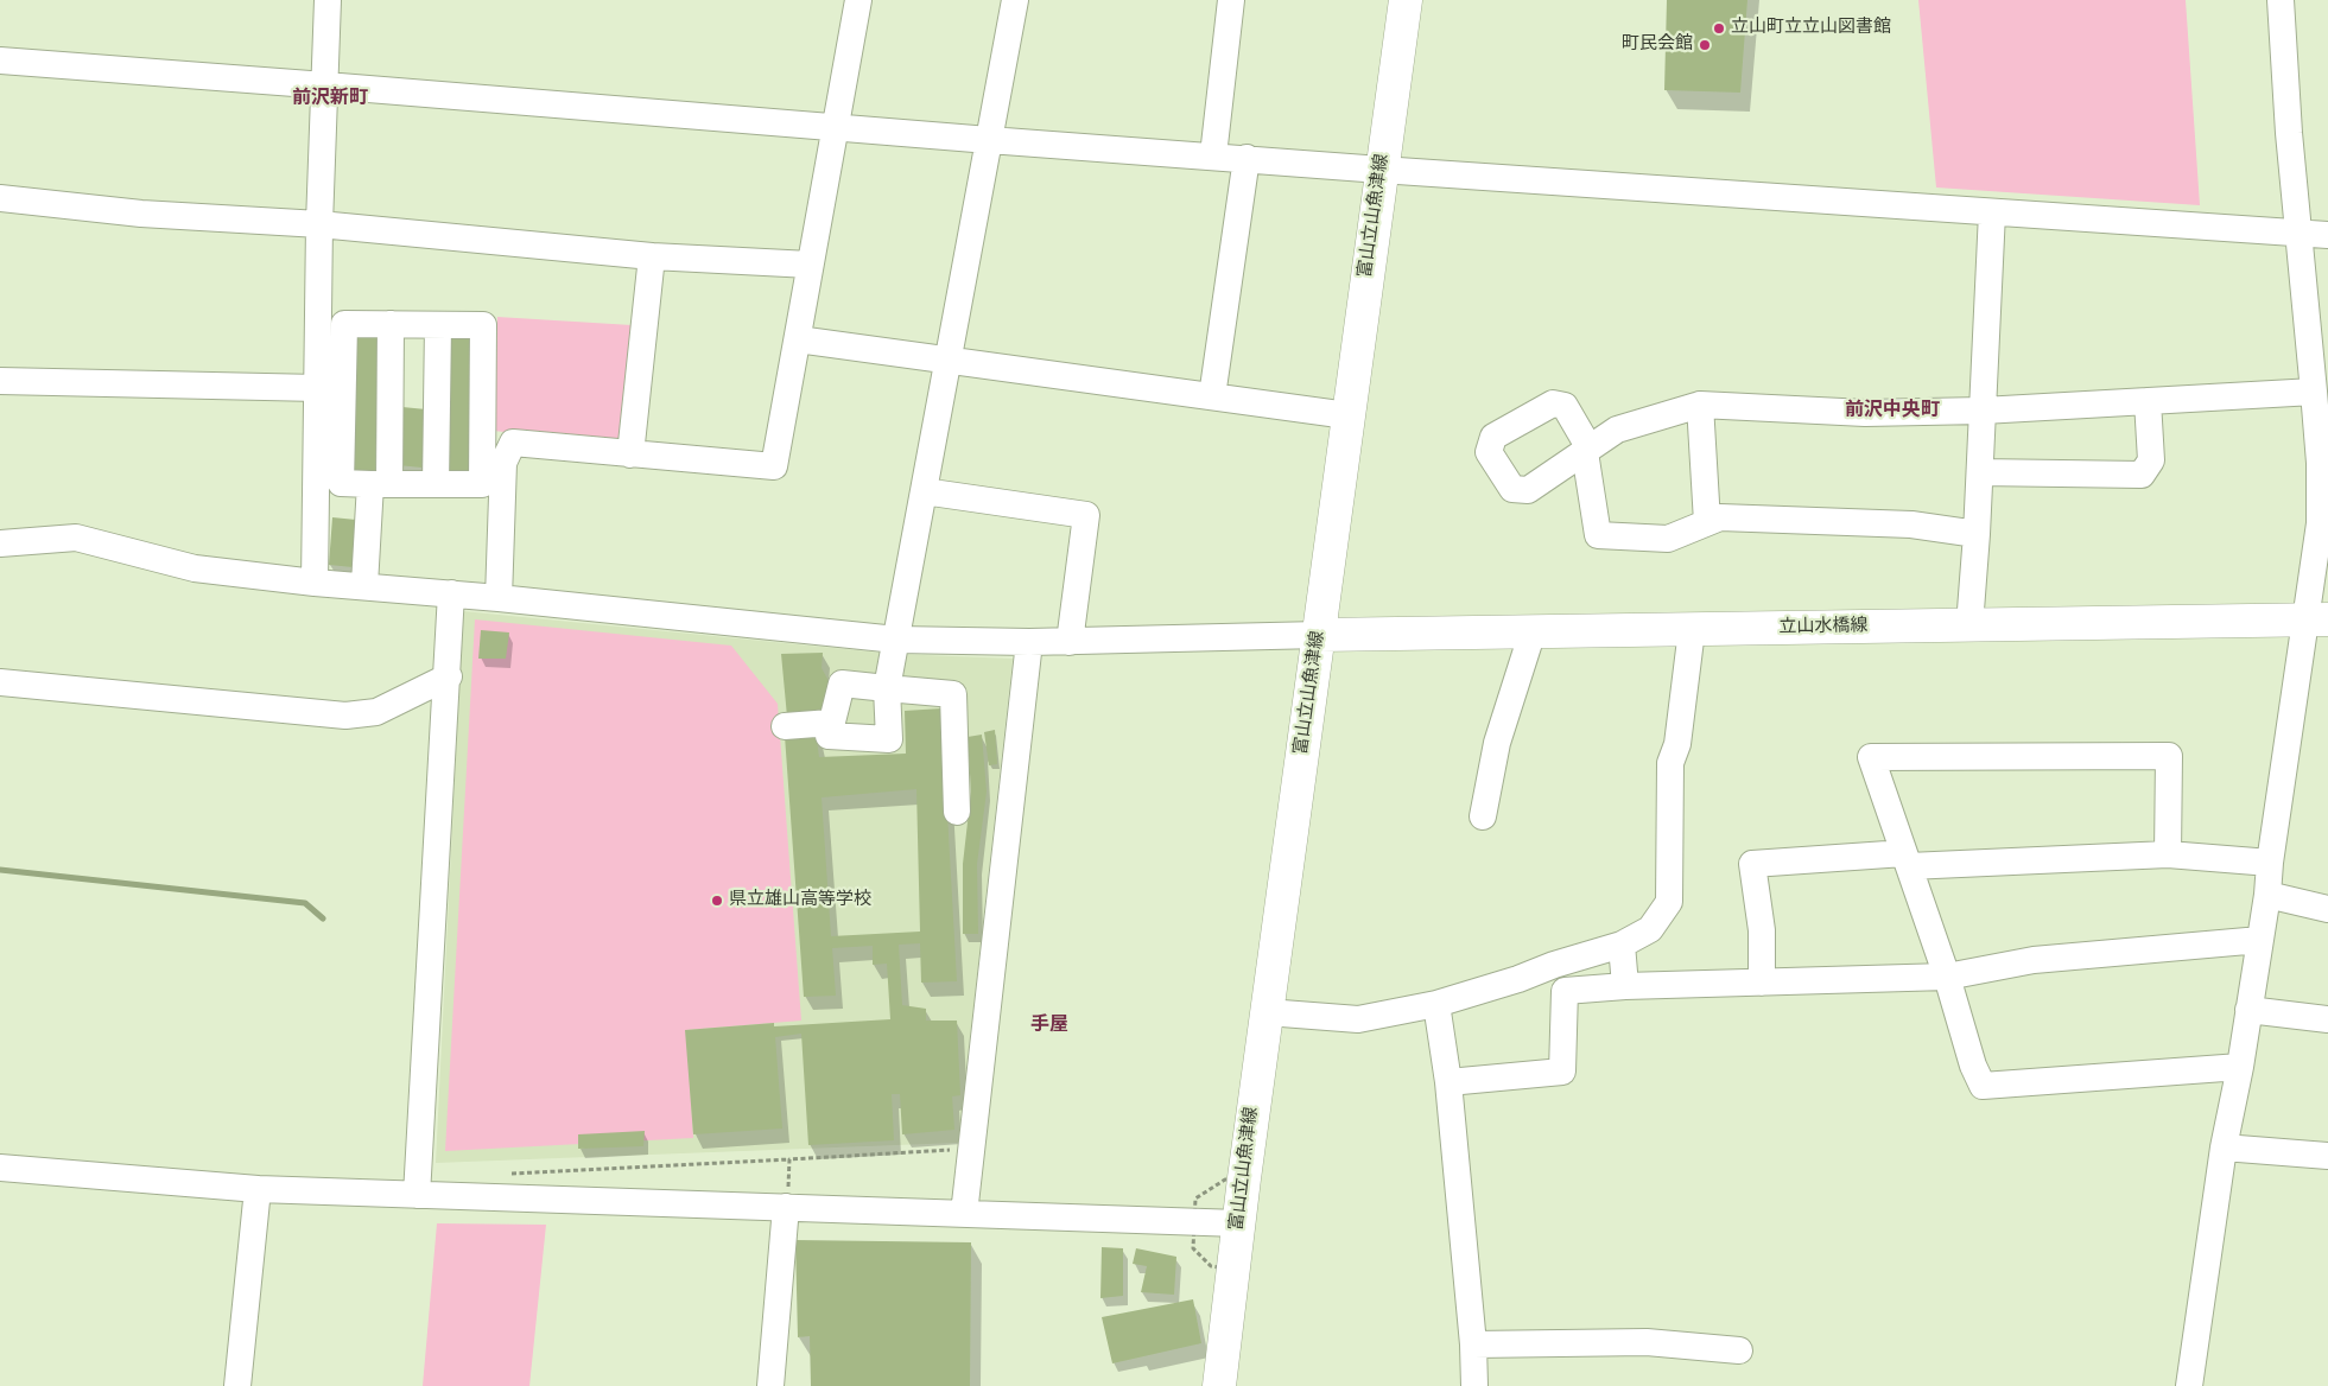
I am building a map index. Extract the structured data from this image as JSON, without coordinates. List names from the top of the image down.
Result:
{
  "streets": {
    "main road": ["富山立山魚津線", "立山水橋線"]
  },
  "crossings": [
    ["富山立山魚津線", "立山水橋線"]
  ],
  "districts": ["前沢新町", "前沢中央町", "手屋"],
  "places": ["立山町立立山図書館", "町民会館", "県立雄山高等学校"]
}
